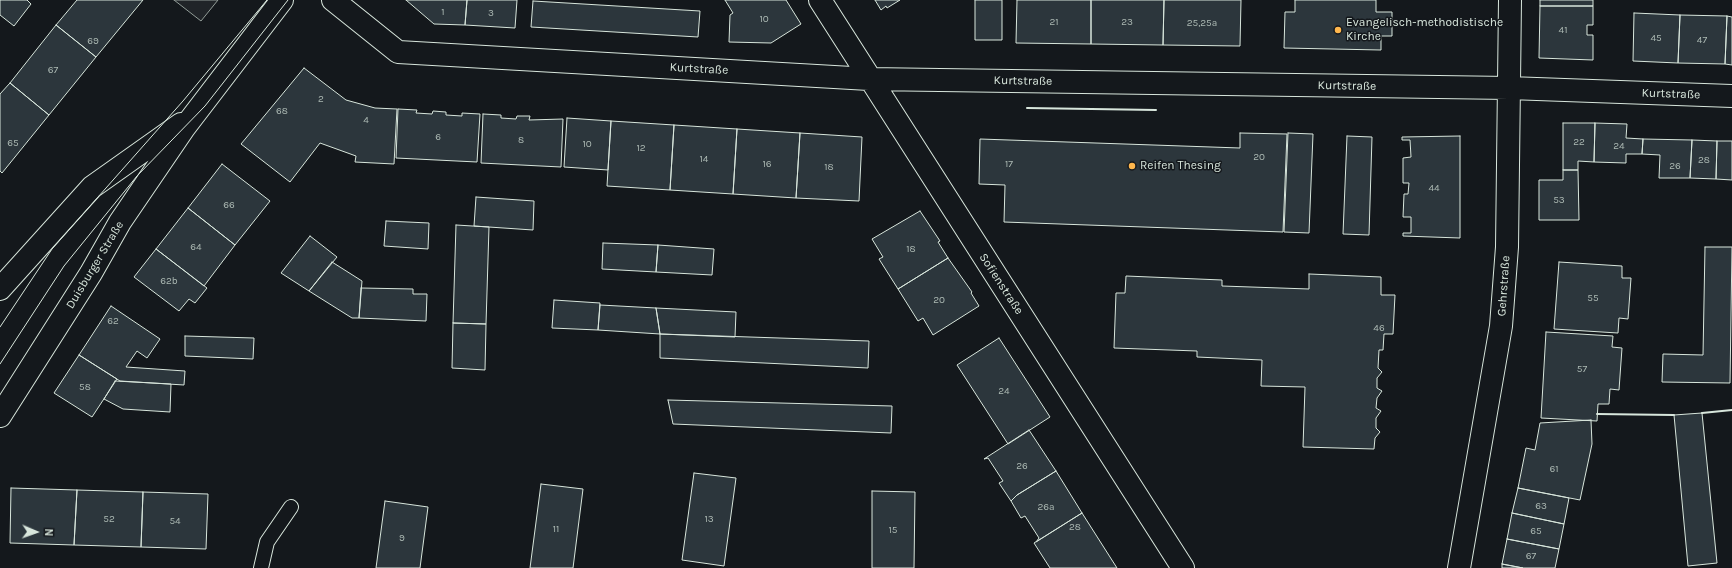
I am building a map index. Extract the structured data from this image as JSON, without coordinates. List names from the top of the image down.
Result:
{
  "streets": {
    "street": [
      "Kurtstraße",
      "Duisburger Straße",
      "Sofienstraße",
      "Gehrstraße"
    ]
  },
  "crossings": [
    ["Kurtstraße", "Sofienstraße"],
    ["Kurtstraße", "Gehrstraße"]
  ],
  "places": ["Evangelisch-methodistische Kirche", "Reifen Thesing"],
  "house_numbers": [
    "1",
    "3",
    "10",
    "21",
    "23",
    "25,25a",
    "41",
    "45",
    "47",
    "69",
    "67",
    "2",
    "68",
    "4",
    "6",
    "8",
    "22",
    "65",
    "10",
    "24",
    "12",
    "20",
    "14",
    "28",
    "16",
    "17",
    "26",
    "18",
    "44",
    "53",
    "66",
    "64",
    "18",
    "62b",
    "55",
    "20",
    "62",
    "46",
    "57",
    "58",
    "24",
    "26",
    "61",
    "63",
    "26a",
    "52",
    "13",
    "54",
    "28",
    "11",
    "15",
    "65",
    "9",
    "67"
  ],
  "north": "right"
}
